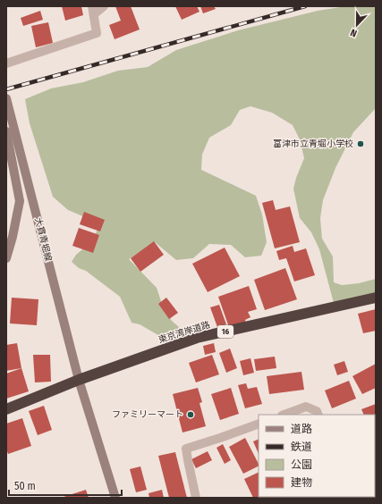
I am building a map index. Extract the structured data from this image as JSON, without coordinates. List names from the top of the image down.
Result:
{
  "streets": {
    "highway": ["16", "東京湾岸道路"],
    "main road": ["大貫青堀線"]
  },
  "crossings": [
    ["大貫青堀線", "東京湾岸道路"]
  ],
  "places": ["富津市立青堀小学校", "ファミリーマート"],
  "legend": [
    "道路",
    "鉄道",
    "公園",
    "建物"
  ],
  "scale_bar": "50 m",
  "north": "bottom"
}
